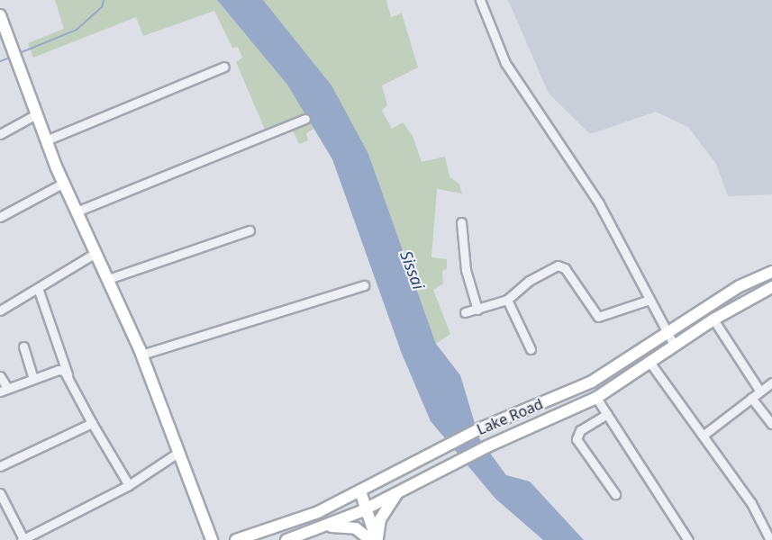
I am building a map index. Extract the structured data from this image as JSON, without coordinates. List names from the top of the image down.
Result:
{
  "streets": {
    "main road": ["Lake Road"]
  },
  "water": ["Sissai"]
}
